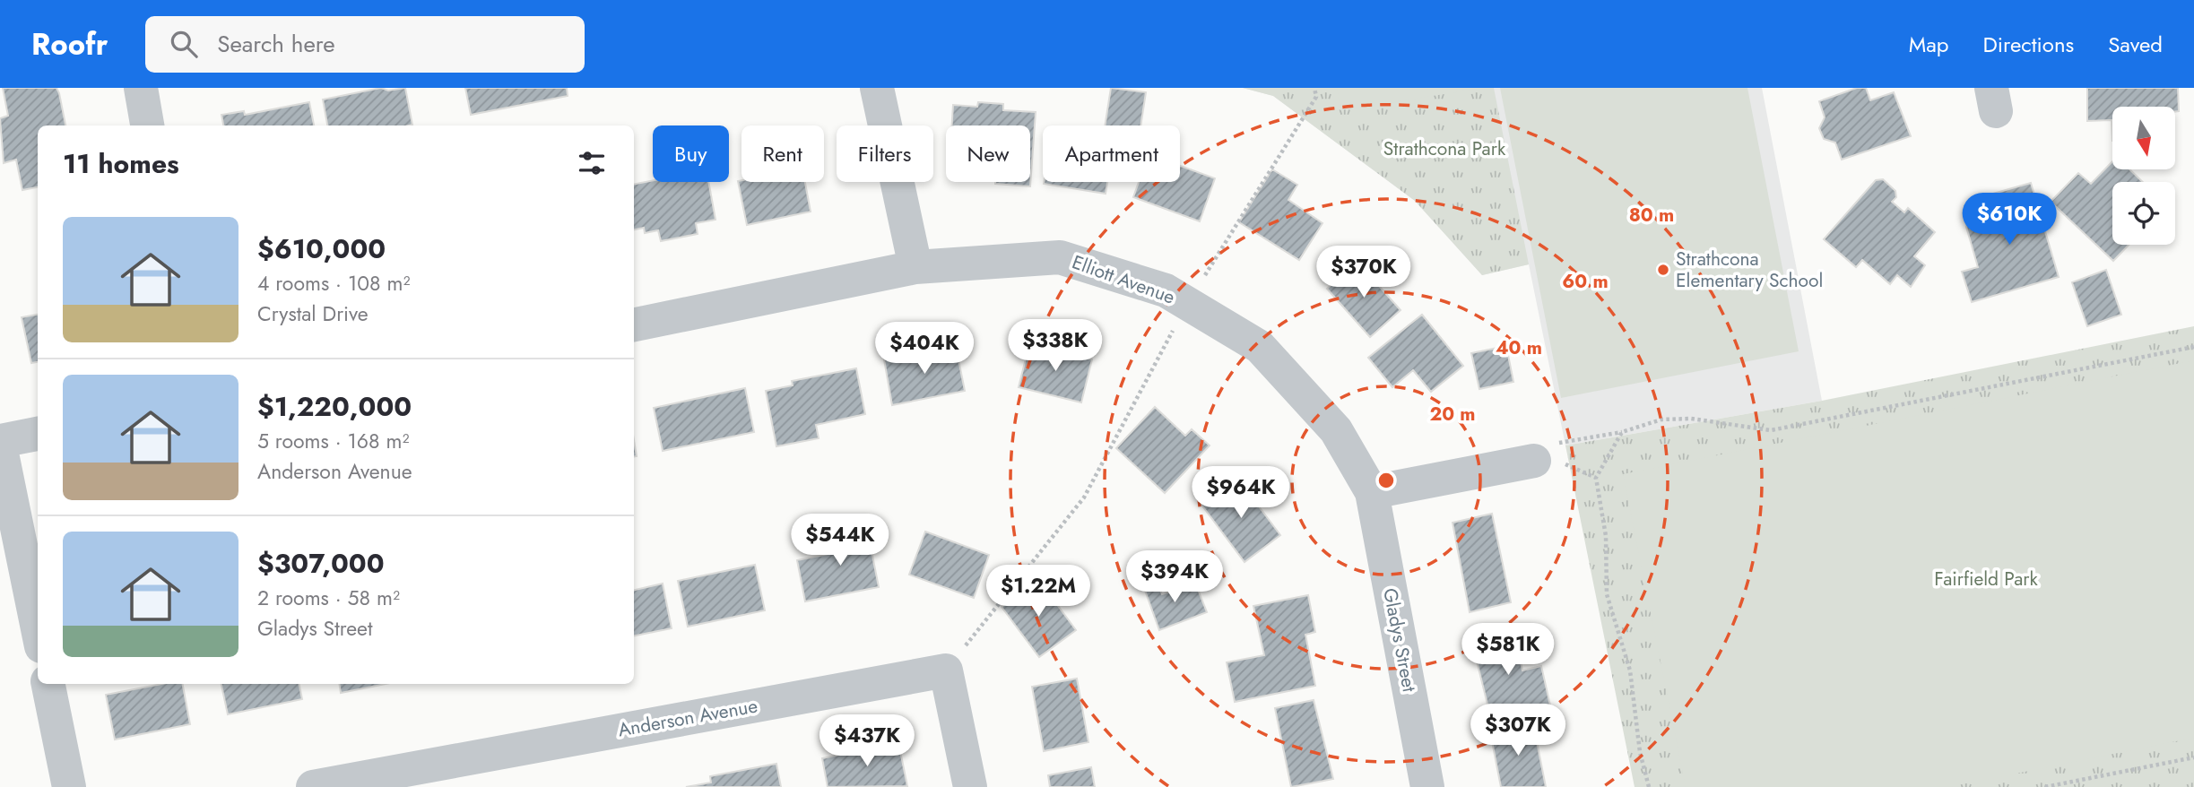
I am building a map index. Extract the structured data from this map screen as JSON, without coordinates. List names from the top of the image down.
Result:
{
  "streets": {
    "street": ["Elliott Avenue", "Gladys Street", "Anderson Avenue"]
  },
  "crossings": [
    ["Elliott Avenue", "Gladys Street"]
  ],
  "parks": ["Strathcona Park", "Fairfield Park"],
  "places": ["Strathcona Elementary School"],
  "north": "bottom",
  "page": {
    "header": "Roofr",
    "search": "Search here",
    "nav": ["Map", "Directions", "Saved"],
    "chip": [
      "Buy",
      "Rent",
      "Filters",
      "New",
      "Apartment"
    ],
    "heading": "11 homes",
    "price": [
      "$610K",
      "$370K",
      "$338K",
      "$404K",
      "$964K",
      "$544K",
      "$394K",
      "$1.22M",
      "$581K",
      "$307K",
      "$437K"
    ],
    "list": [
      {
        "name": "$610,000",
        "note": "4 rooms · 108 m² · Crystal Drive"
      },
      {
        "name": "$1,220,000",
        "note": "5 rooms · 168 m² · Anderson Avenue"
      },
      {
        "name": "$307,000",
        "note": "2 rooms · 58 m² · Gladys Street"
      }
    ]
  },
  "rings": [
    "80 m",
    "60 m",
    "40 m",
    "20 m"
  ]
}
